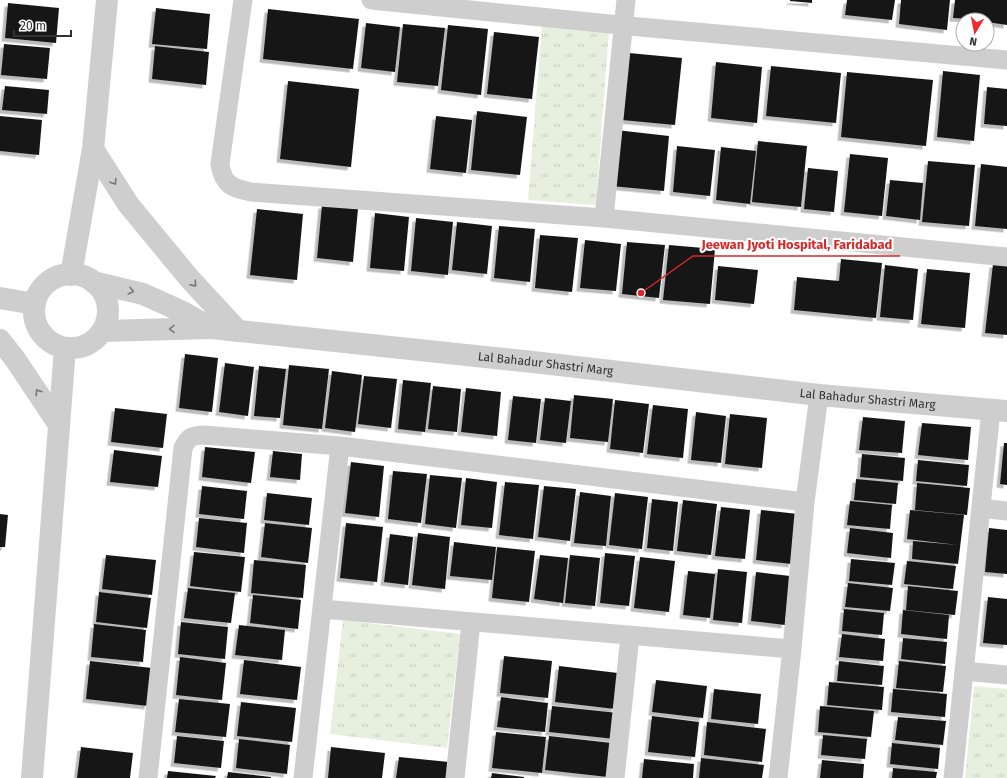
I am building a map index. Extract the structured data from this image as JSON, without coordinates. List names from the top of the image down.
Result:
{
  "streets": {
    "street": ["Lal Bahadur Shastri Marg"]
  },
  "places": ["Jeewan Jyoti Hospital, Faridabad"],
  "scale_bar": "20 m",
  "north": "bottom"
}
